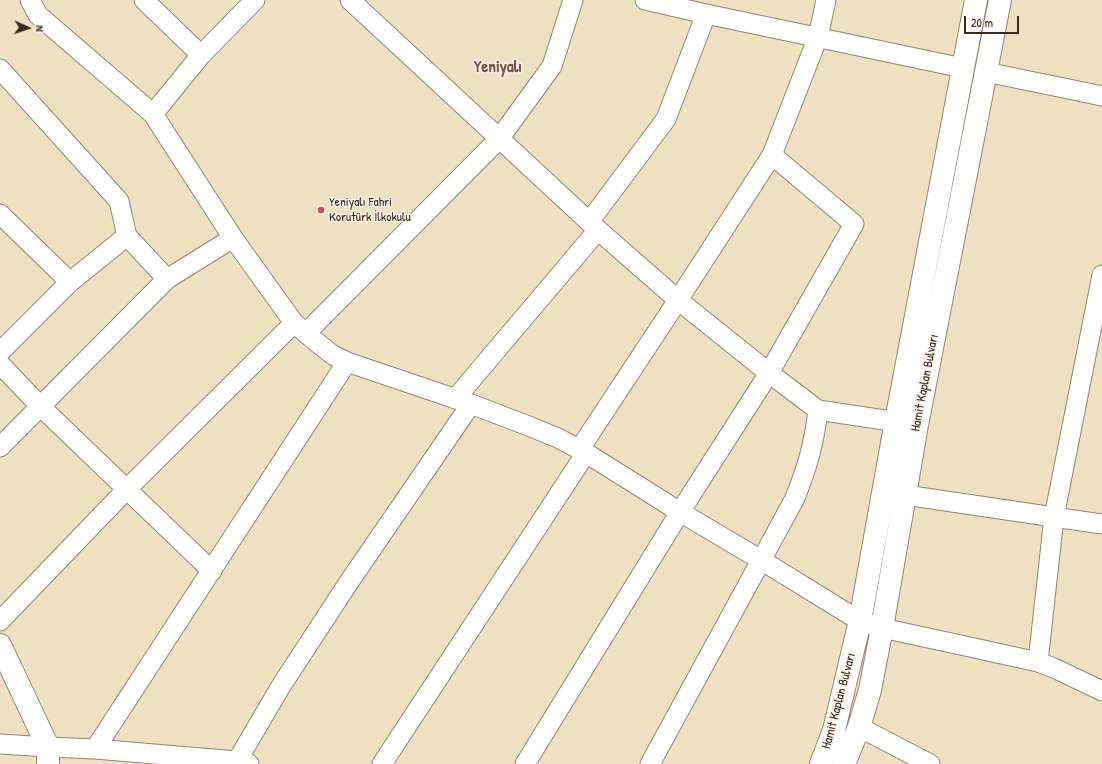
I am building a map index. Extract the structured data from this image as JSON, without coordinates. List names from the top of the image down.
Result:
{
  "streets": {
    "main road": ["Hamit Kaplan Bulvarı"]
  },
  "districts": ["Yeniyalı"],
  "places": ["Yeniyalı Fahri Korutürk İlkokulu"],
  "scale_bar": "20 m",
  "north": "right"
}
